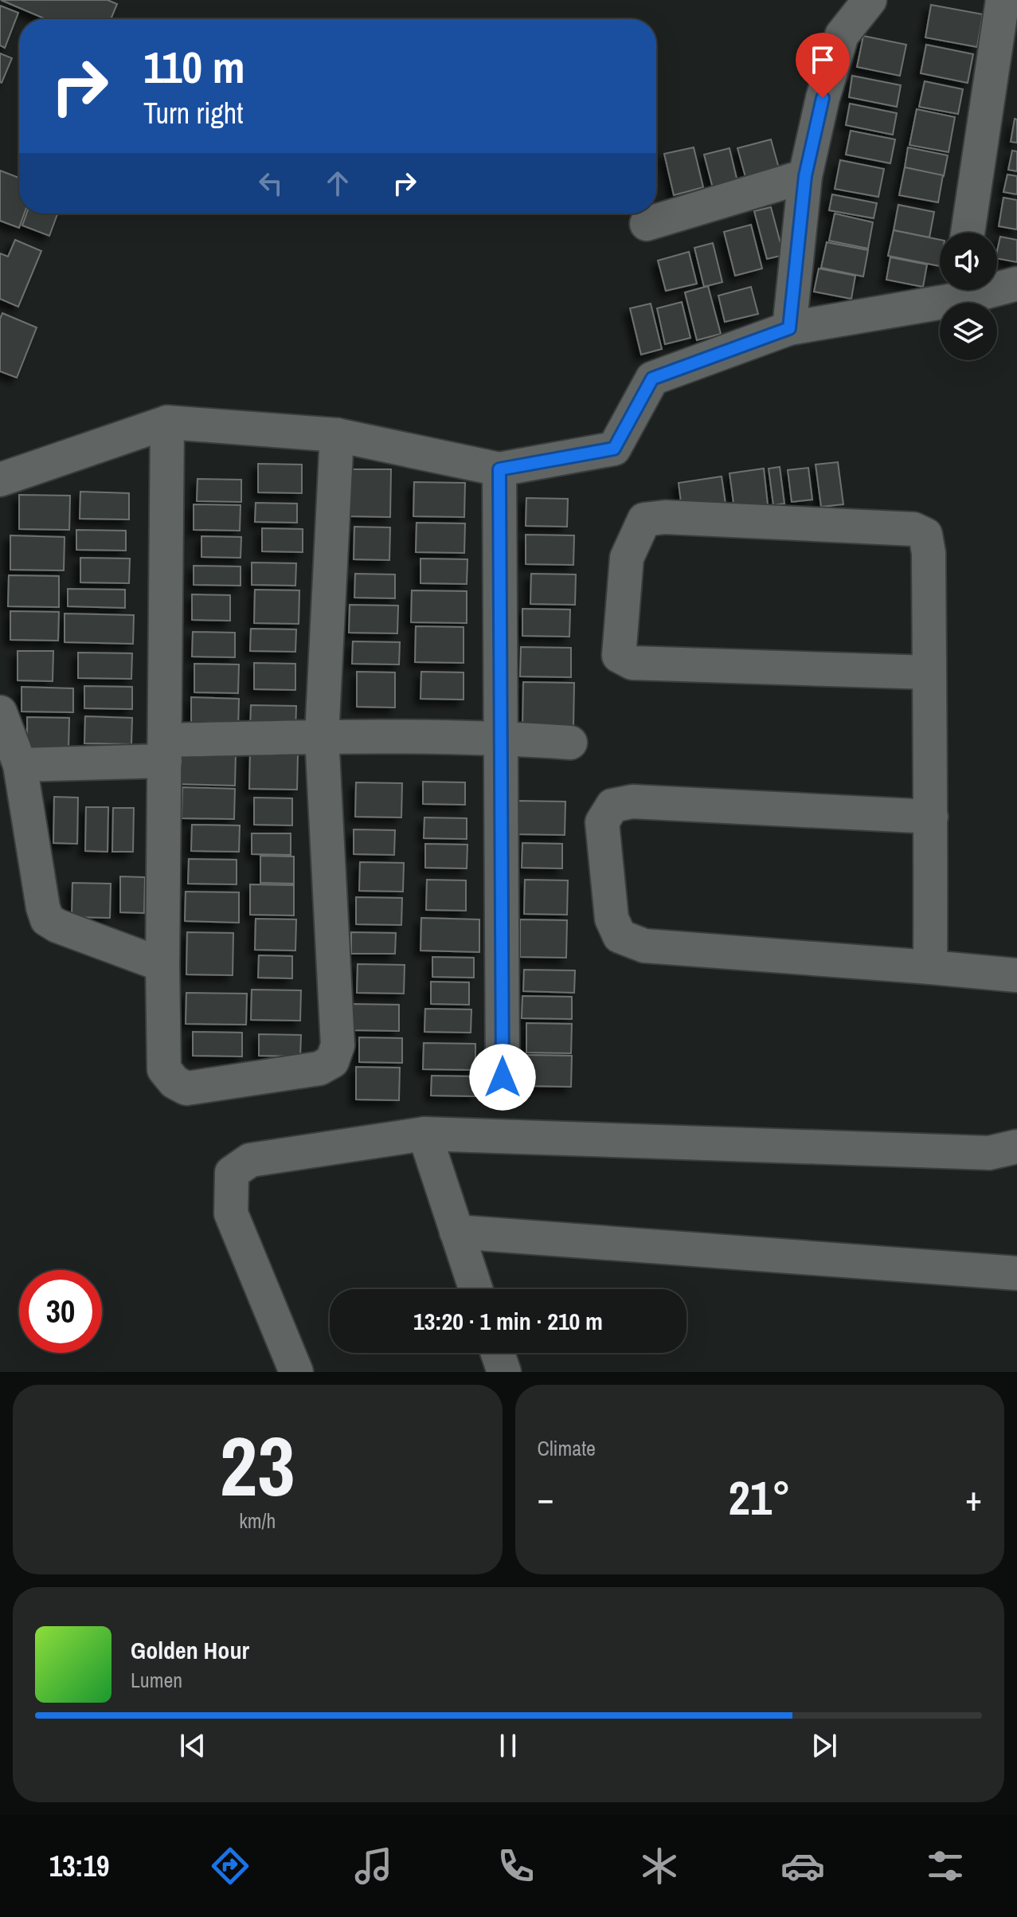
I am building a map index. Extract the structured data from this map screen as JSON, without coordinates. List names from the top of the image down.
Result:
{
  "page": {
    "turn": ["110 m", "Turn right"],
    "limit": "30",
    "trip": "13:20 · 1 min · 210 m",
    "tile": [
      ["23", "km/h"],
      "Climate"
    ],
    "heat": ["−", "21°", "+"],
    "song": ["Golden Hour", "Lumen"],
    "tabs": "13:19"
  }
}
